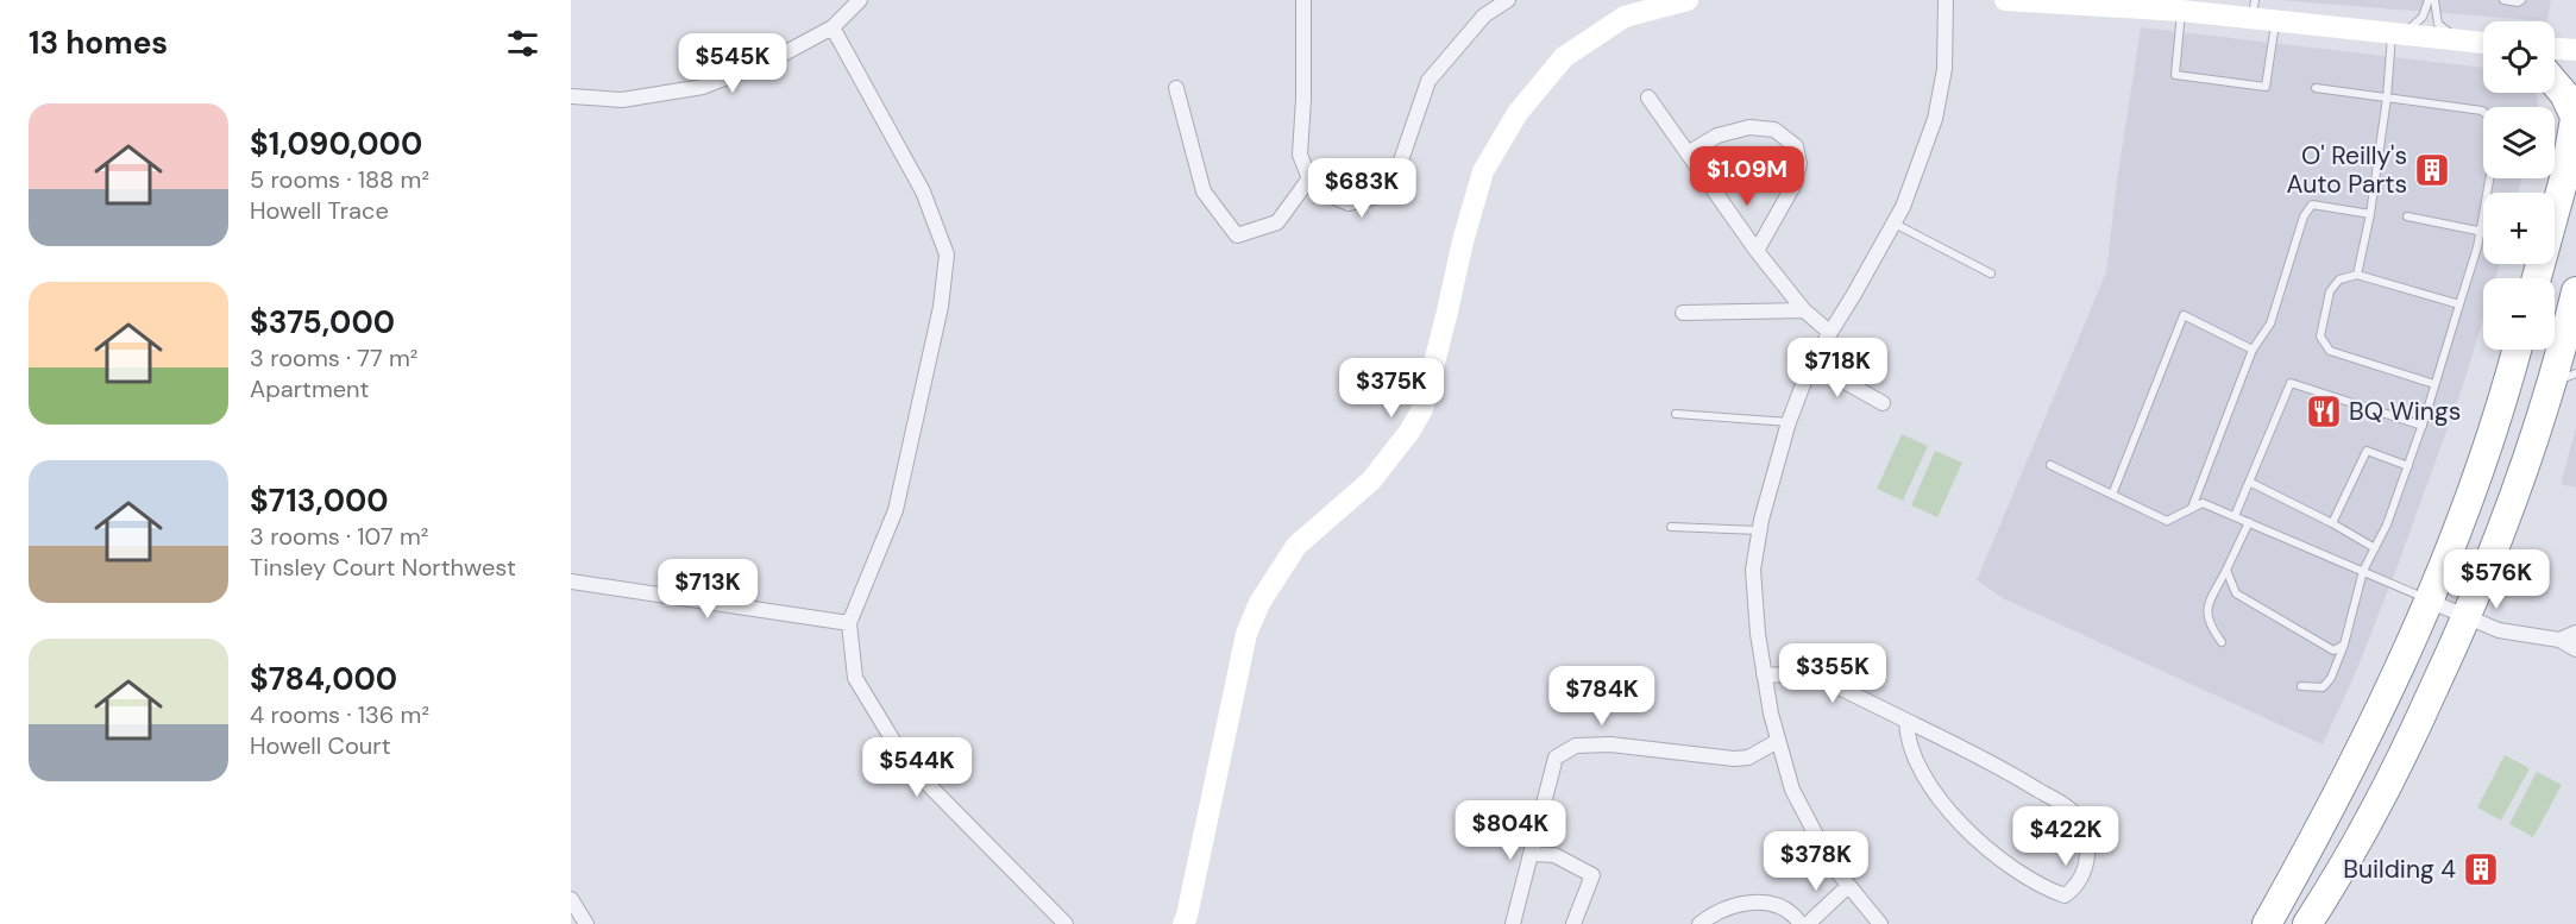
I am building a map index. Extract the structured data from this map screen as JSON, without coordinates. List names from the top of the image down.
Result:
{
  "places": {
    "building": ["O' Reilly's Auto Parts", "Building 4"],
    "restaurant": ["BQ Wings"]
  },
  "page": {
    "heading": "13 homes",
    "map_buttons": ["+", "−"],
    "price": [
      "$545K",
      "$1.09M",
      "$683K",
      "$718K",
      "$375K",
      "$576K",
      "$713K",
      "$355K",
      "$784K",
      "$544K",
      "$804K",
      "$422K",
      "$378K"
    ],
    "list": [
      {
        "name": "$1,090,000",
        "note": "5 rooms · 188 m² · Howell Trace"
      },
      {
        "name": "$375,000",
        "note": "3 rooms · 77 m² · Apartment"
      },
      {
        "name": "$713,000",
        "note": "3 rooms · 107 m² · Tinsley Court Northwest"
      },
      {
        "name": "$784,000",
        "note": "4 rooms · 136 m² · Howell Court"
      }
    ]
  }
}
